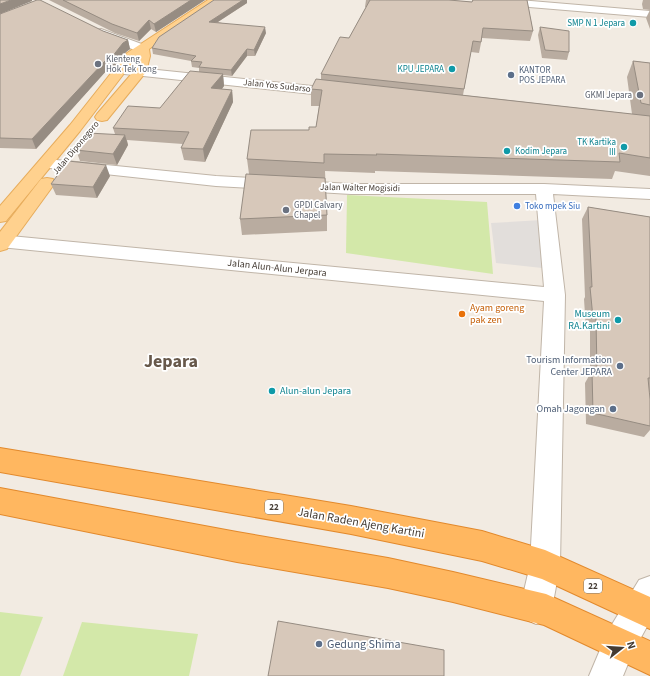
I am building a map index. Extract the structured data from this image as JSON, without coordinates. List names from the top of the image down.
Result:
{
  "streets": {
    "highway": ["22", "Jalan Raden Ajeng Kartini"],
    "main road": ["Jalan Diponegoro"],
    "street": ["Jalan Yos Sudarso", "Jalan Walter Mogisidi", "Jalan Alun-Alun Jerpara"]
  },
  "crossings": [
    ["Jalan Yos Sudarso", "Jalan Diponegoro"],
    ["Jalan Diponegoro", "Jalan Walter Mogisidi"],
    ["Jalan Diponegoro", "Jalan Alun-Alun Jerpara"]
  ],
  "districts": ["Jepara"],
  "places": [
    "SMP N 1 Jepara",
    "Klenteng Hok Tek Tong",
    "KPU JEPARA",
    "KANTOR POS JEPARA",
    "GKMI Jepara",
    "TK Kartika III",
    "Kodim Jepara",
    "Toko mpek Siu",
    "GPDI Calvary Chapel",
    "Ayam goreng pak zen",
    "Museum RA.Kartini",
    "Tourism Information Center JEPARA",
    "Alun-alun Jepara",
    "Omah Jagongan",
    "Gedung Shima"
  ],
  "north": "right"
}
